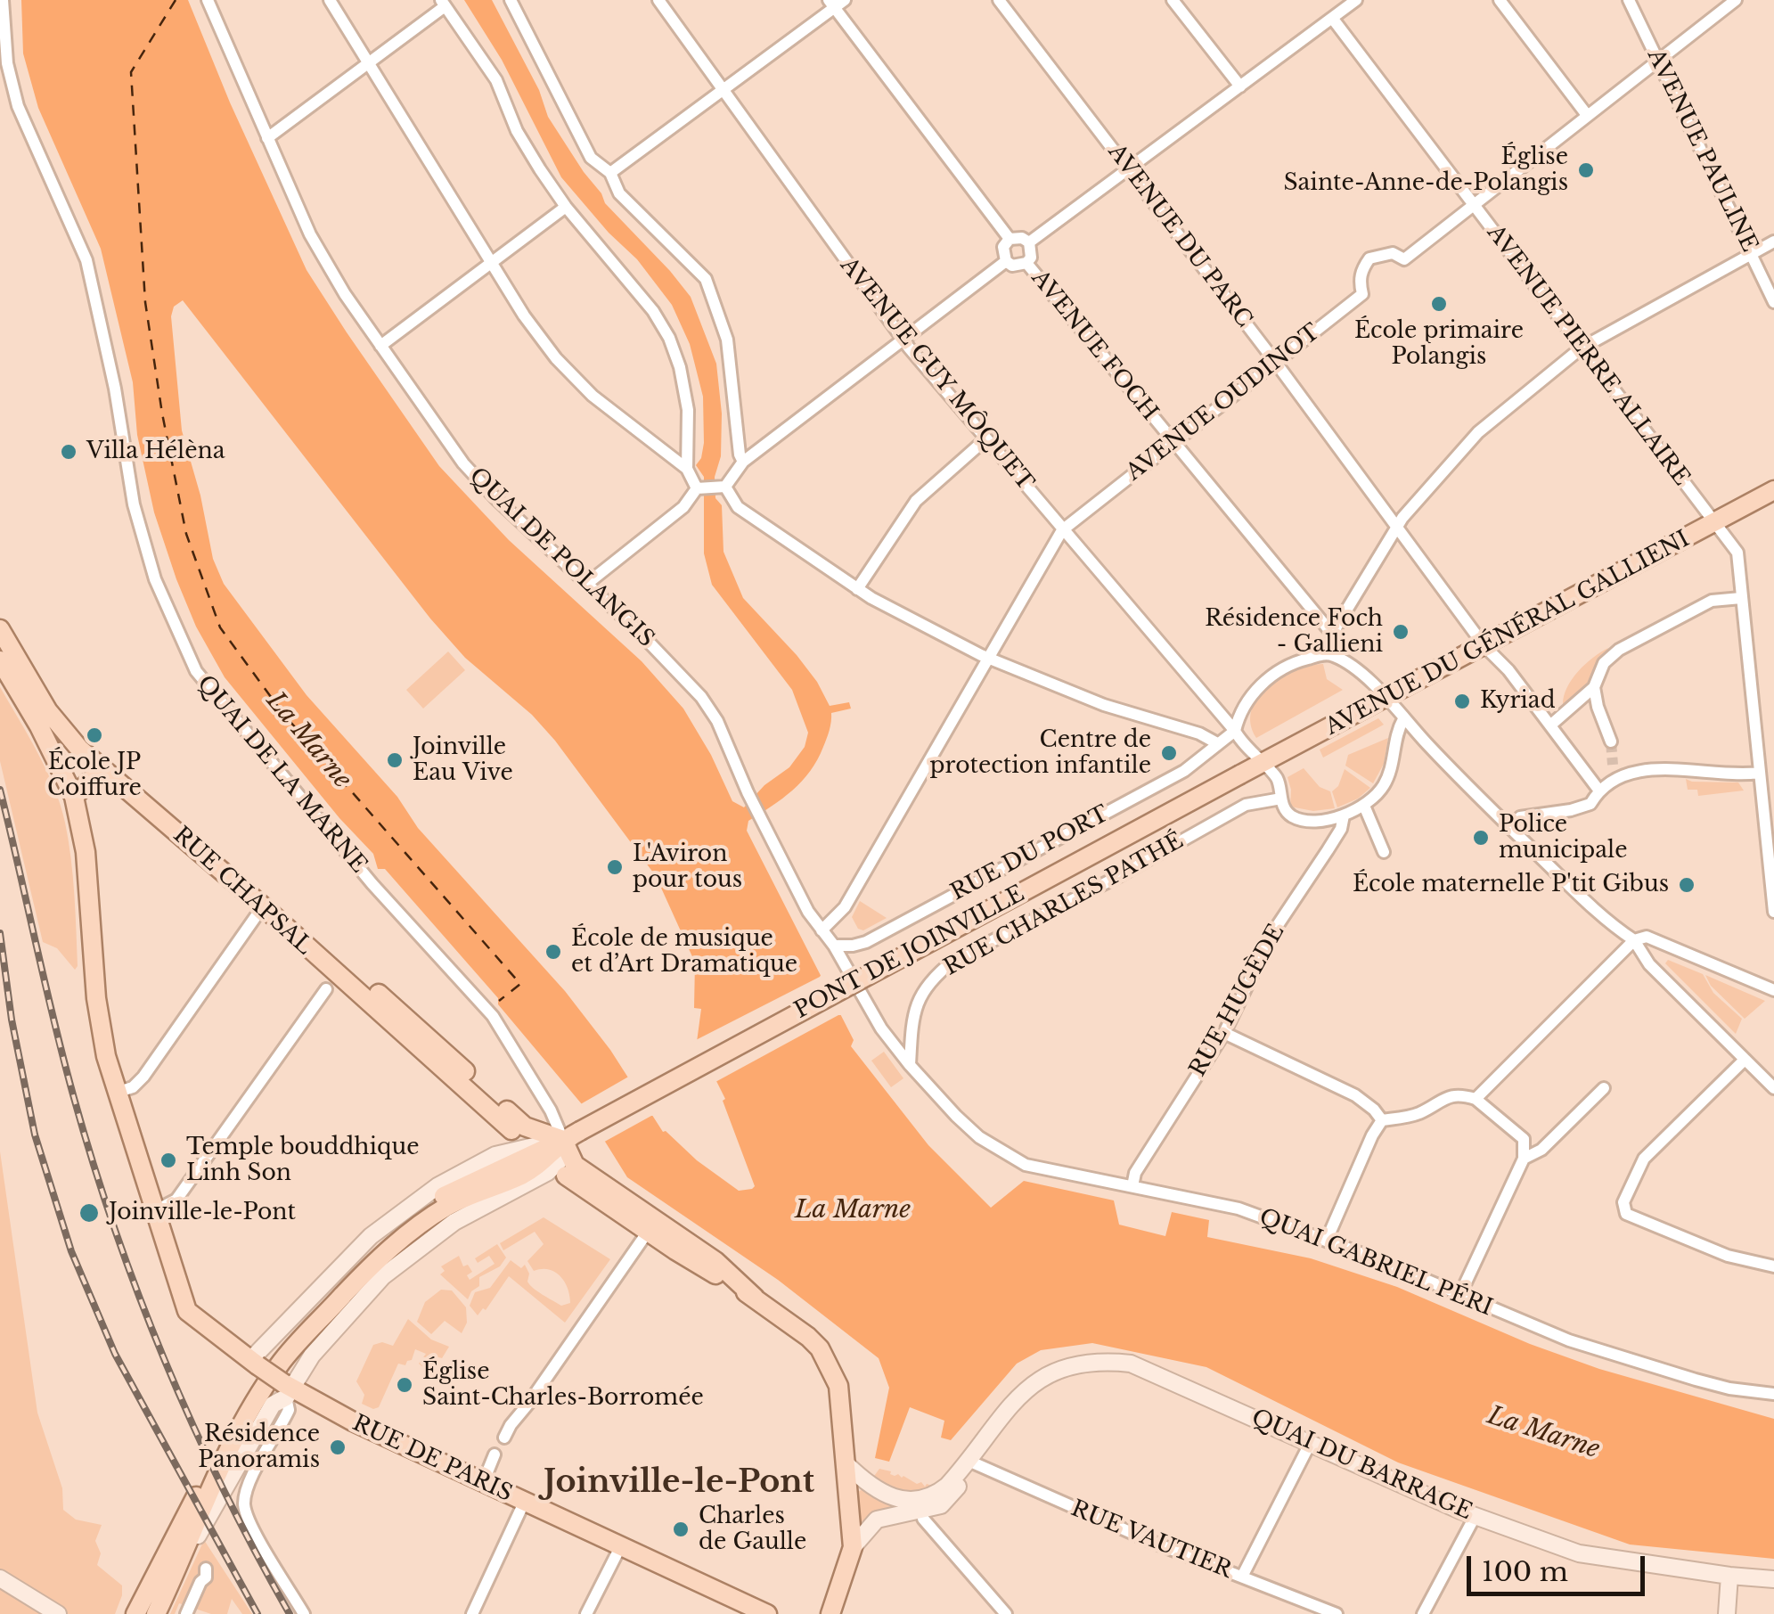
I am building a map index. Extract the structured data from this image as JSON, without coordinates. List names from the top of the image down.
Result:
{
  "streets": {
    "main road": [
      "AVENUE DU GÉNÉRAL GALLIENI",
      "RUE CHAPSAL",
      "PONT DE JOINVILLE",
      "RUE DE PARIS"
    ],
    "street": [
      "AVENUE PAULINE",
      "AVENUE DU PARC",
      "AVENUE FOCH",
      "AVENUE PIERRE ALLAIRE",
      "AVENUE GUY MÔQUET",
      "AVENUE OUDINOT",
      "QUAI DE POLANGIS",
      "QUAI DE LA MARNE",
      "RUE DU PORT",
      "RUE CHARLES PATHÉ",
      "RUE HUGÈDE",
      "QUAI GABRIEL PÉRI",
      "QUAI DU BARRAGE",
      "RUE VAUTIER"
    ]
  },
  "crossings": [
    ["AVENUE PAULINE", "AVENUE OUDINOT"],
    ["AVENUE DU PARC", "AVENUE OUDINOT"],
    ["AVENUE DU PARC", "AVENUE DU GÉNÉRAL GALLIENI"],
    ["AVENUE FOCH", "AVENUE OUDINOT"],
    ["AVENUE PIERRE ALLAIRE", "AVENUE OUDINOT"],
    ["AVENUE PIERRE ALLAIRE", "AVENUE DU GÉNÉRAL GALLIENI"],
    ["AVENUE GUY MÔQUET", "AVENUE OUDINOT"],
    ["AVENUE GUY MÔQUET", "AVENUE DU GÉNÉRAL GALLIENI"],
    ["AVENUE GUY MÔQUET", "RUE DU PORT"],
    ["AVENUE GUY MÔQUET", "RUE CHARLES PATHÉ"],
    ["AVENUE OUDINOT", "QUAI DE POLANGIS"],
    ["QUAI DE POLANGIS", "RUE DU PORT"],
    ["QUAI DE POLANGIS", "QUAI GABRIEL PÉRI"],
    ["AVENUE DU GÉNÉRAL GALLIENI", "PONT DE JOINVILLE"],
    ["QUAI DE LA MARNE", "PONT DE JOINVILLE"],
    ["RUE CHARLES PATHÉ", "QUAI GABRIEL PÉRI"],
    ["RUE HUGÈDE", "QUAI GABRIEL PÉRI"],
    ["QUAI DU BARRAGE", "RUE VAUTIER"]
  ],
  "districts": ["Joinville-le-Pont"],
  "water": ["La Marne"],
  "places": [
    "Église Sainte-Anne-de-Polangis",
    "École primaire Polangis",
    "Villa Hélèna",
    "Résidence Foch - Gallieni",
    "Kyriad",
    "École JP Coiffure",
    "Centre de protection infantile",
    "Joinville Eau Vive",
    "Police municipale",
    "L'Aviron pour tous",
    "École maternelle P'tit Gibus",
    "École de musique et d’Art Dramatique",
    "Temple bouddhique Linh Son",
    "Joinville-le-Pont",
    "Église Saint-Charles-Borromée",
    "Résidence Panoramis",
    "Charles de Gaulle"
  ],
  "scale_bar": "100 m"
}
